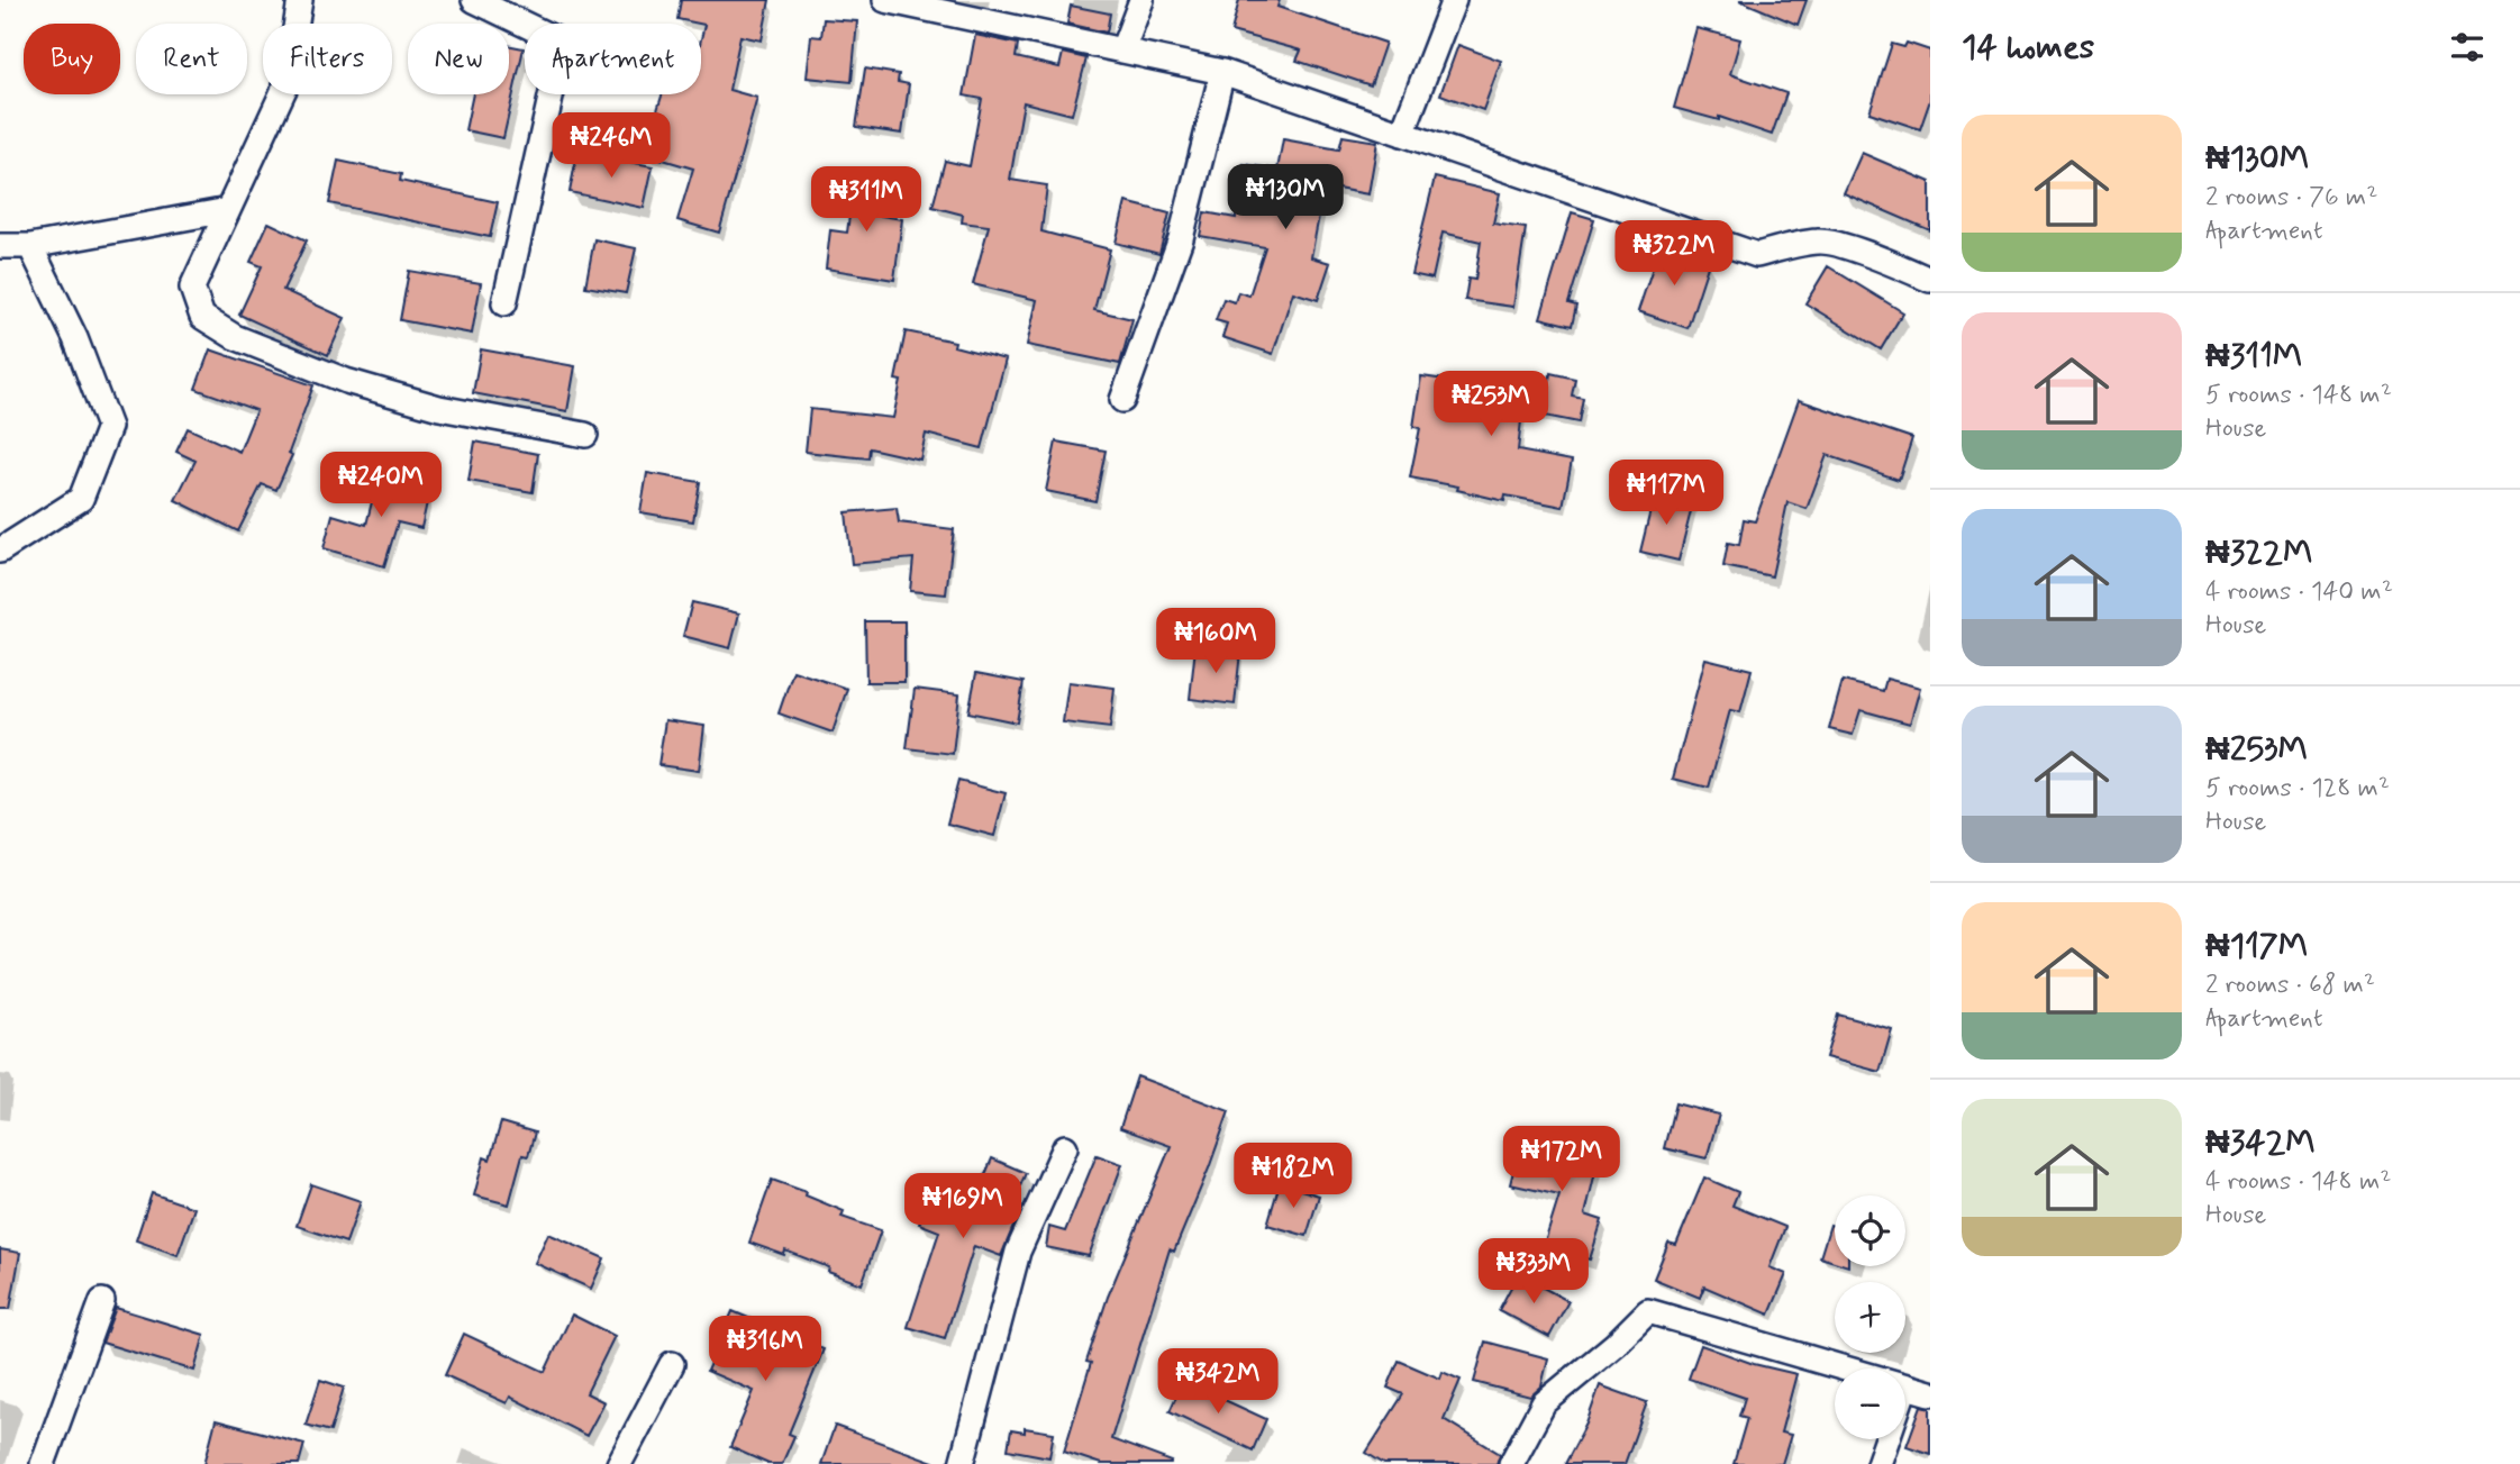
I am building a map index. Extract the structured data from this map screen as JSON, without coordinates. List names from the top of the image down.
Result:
{
  "page": {
    "heading": "14 homes",
    "chip": [
      "Buy",
      "Rent",
      "Filters",
      "New",
      "Apartment"
    ],
    "list": [
      {
        "name": "₦130M",
        "note": "2 rooms · 76 m² · Apartment"
      },
      {
        "name": "₦311M",
        "note": "5 rooms · 148 m² · House"
      },
      {
        "name": "₦322M",
        "note": "4 rooms · 140 m² · House"
      },
      {
        "name": "₦253M",
        "note": "5 rooms · 128 m² · House"
      },
      {
        "name": "₦117M",
        "note": "2 rooms · 68 m² · Apartment"
      },
      {
        "name": "₦342M",
        "note": "4 rooms · 148 m² · House"
      }
    ],
    "price": [
      "₦246M",
      "₦130M",
      "₦311M",
      "₦322M",
      "₦253M",
      "₦240M",
      "₦117M",
      "₦160M",
      "₦172M",
      "₦182M",
      "₦169M",
      "₦333M",
      "₦316M",
      "₦342M"
    ],
    "map_buttons": ["+", "−"]
  }
}
